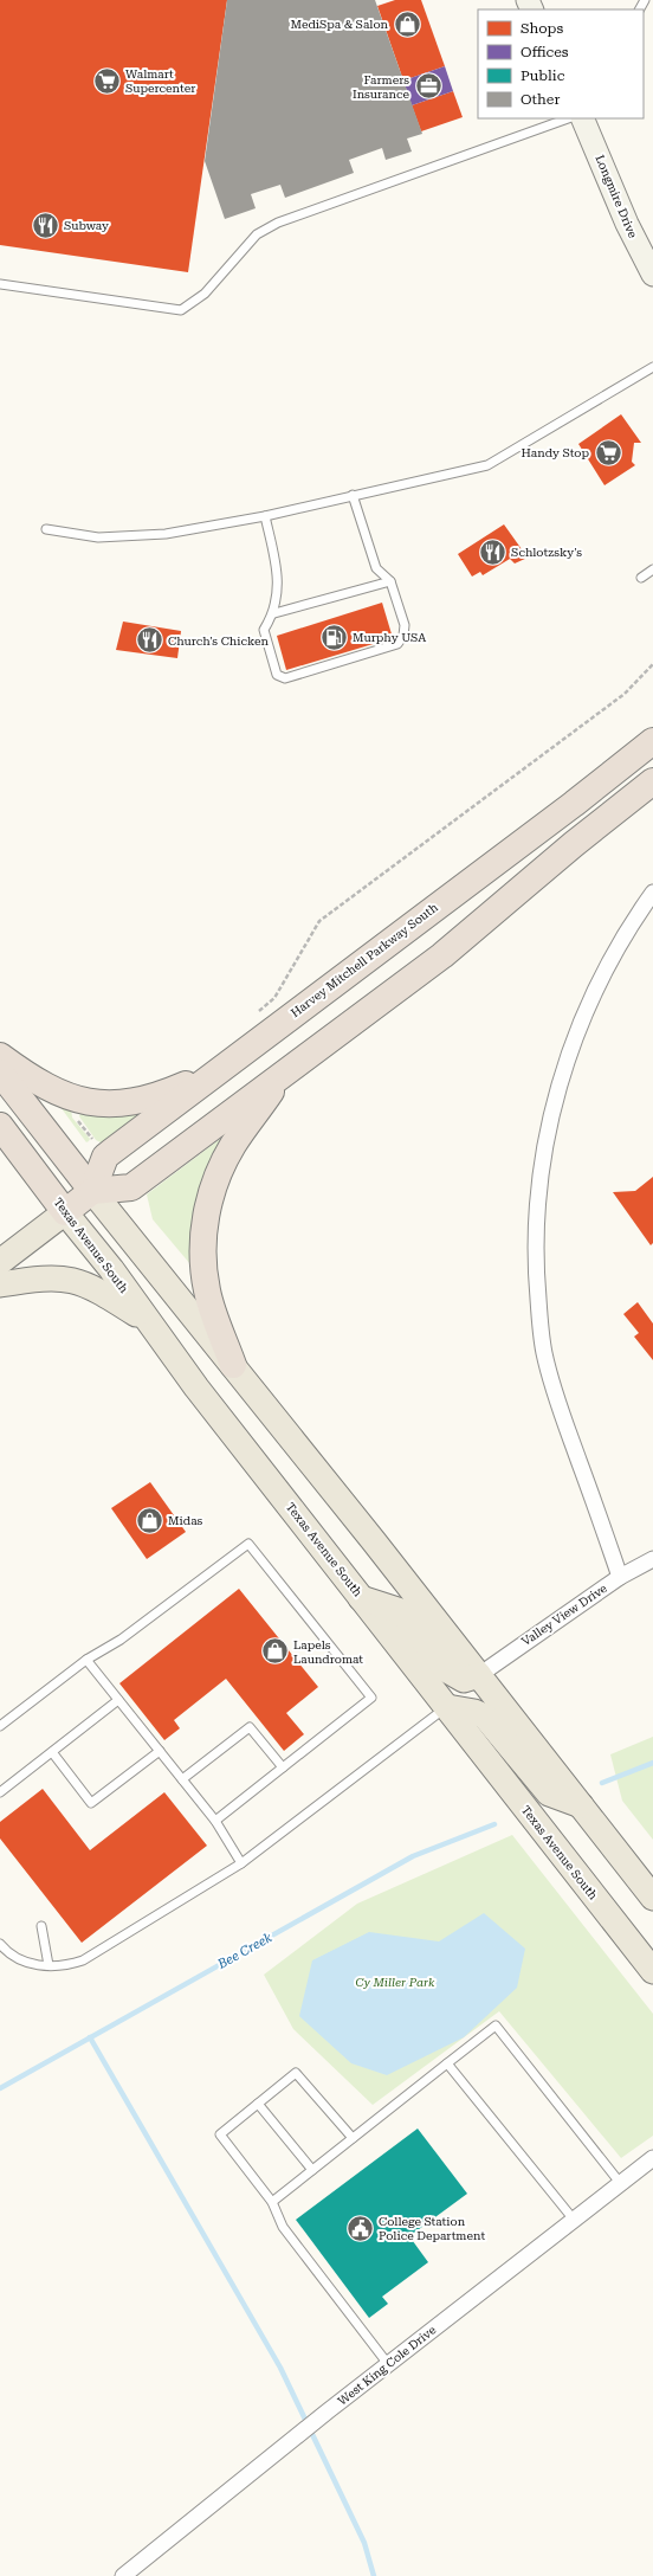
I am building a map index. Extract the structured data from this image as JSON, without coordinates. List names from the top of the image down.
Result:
{
  "streets": {
    "highway": ["Harvey Mitchell Parkway South", "Texas Avenue South"],
    "street": ["Longmire Drive", "Valley View Drive", "West King Cole Drive"]
  },
  "crossings": [
    ["Harvey Mitchell Parkway South", "Texas Avenue South"]
  ],
  "water": ["Bee Creek"],
  "parks": ["Cy Miller Park"],
  "places": {
    "shop": ["MediSpa & Salon", "Midas", "Lapels Laundromat"],
    "supermarket": ["Walmart Supercenter", "Handy Stop"],
    "office": ["Farmers Insurance"],
    "restaurant": ["Subway", "Schlotzsky's", "Church's Chicken"],
    "fuel station": ["Murphy USA"],
    "public building": ["College Station Police Department"]
  },
  "legend": [
    "Shops",
    "Offices",
    "Public",
    "Other"
  ]
}
